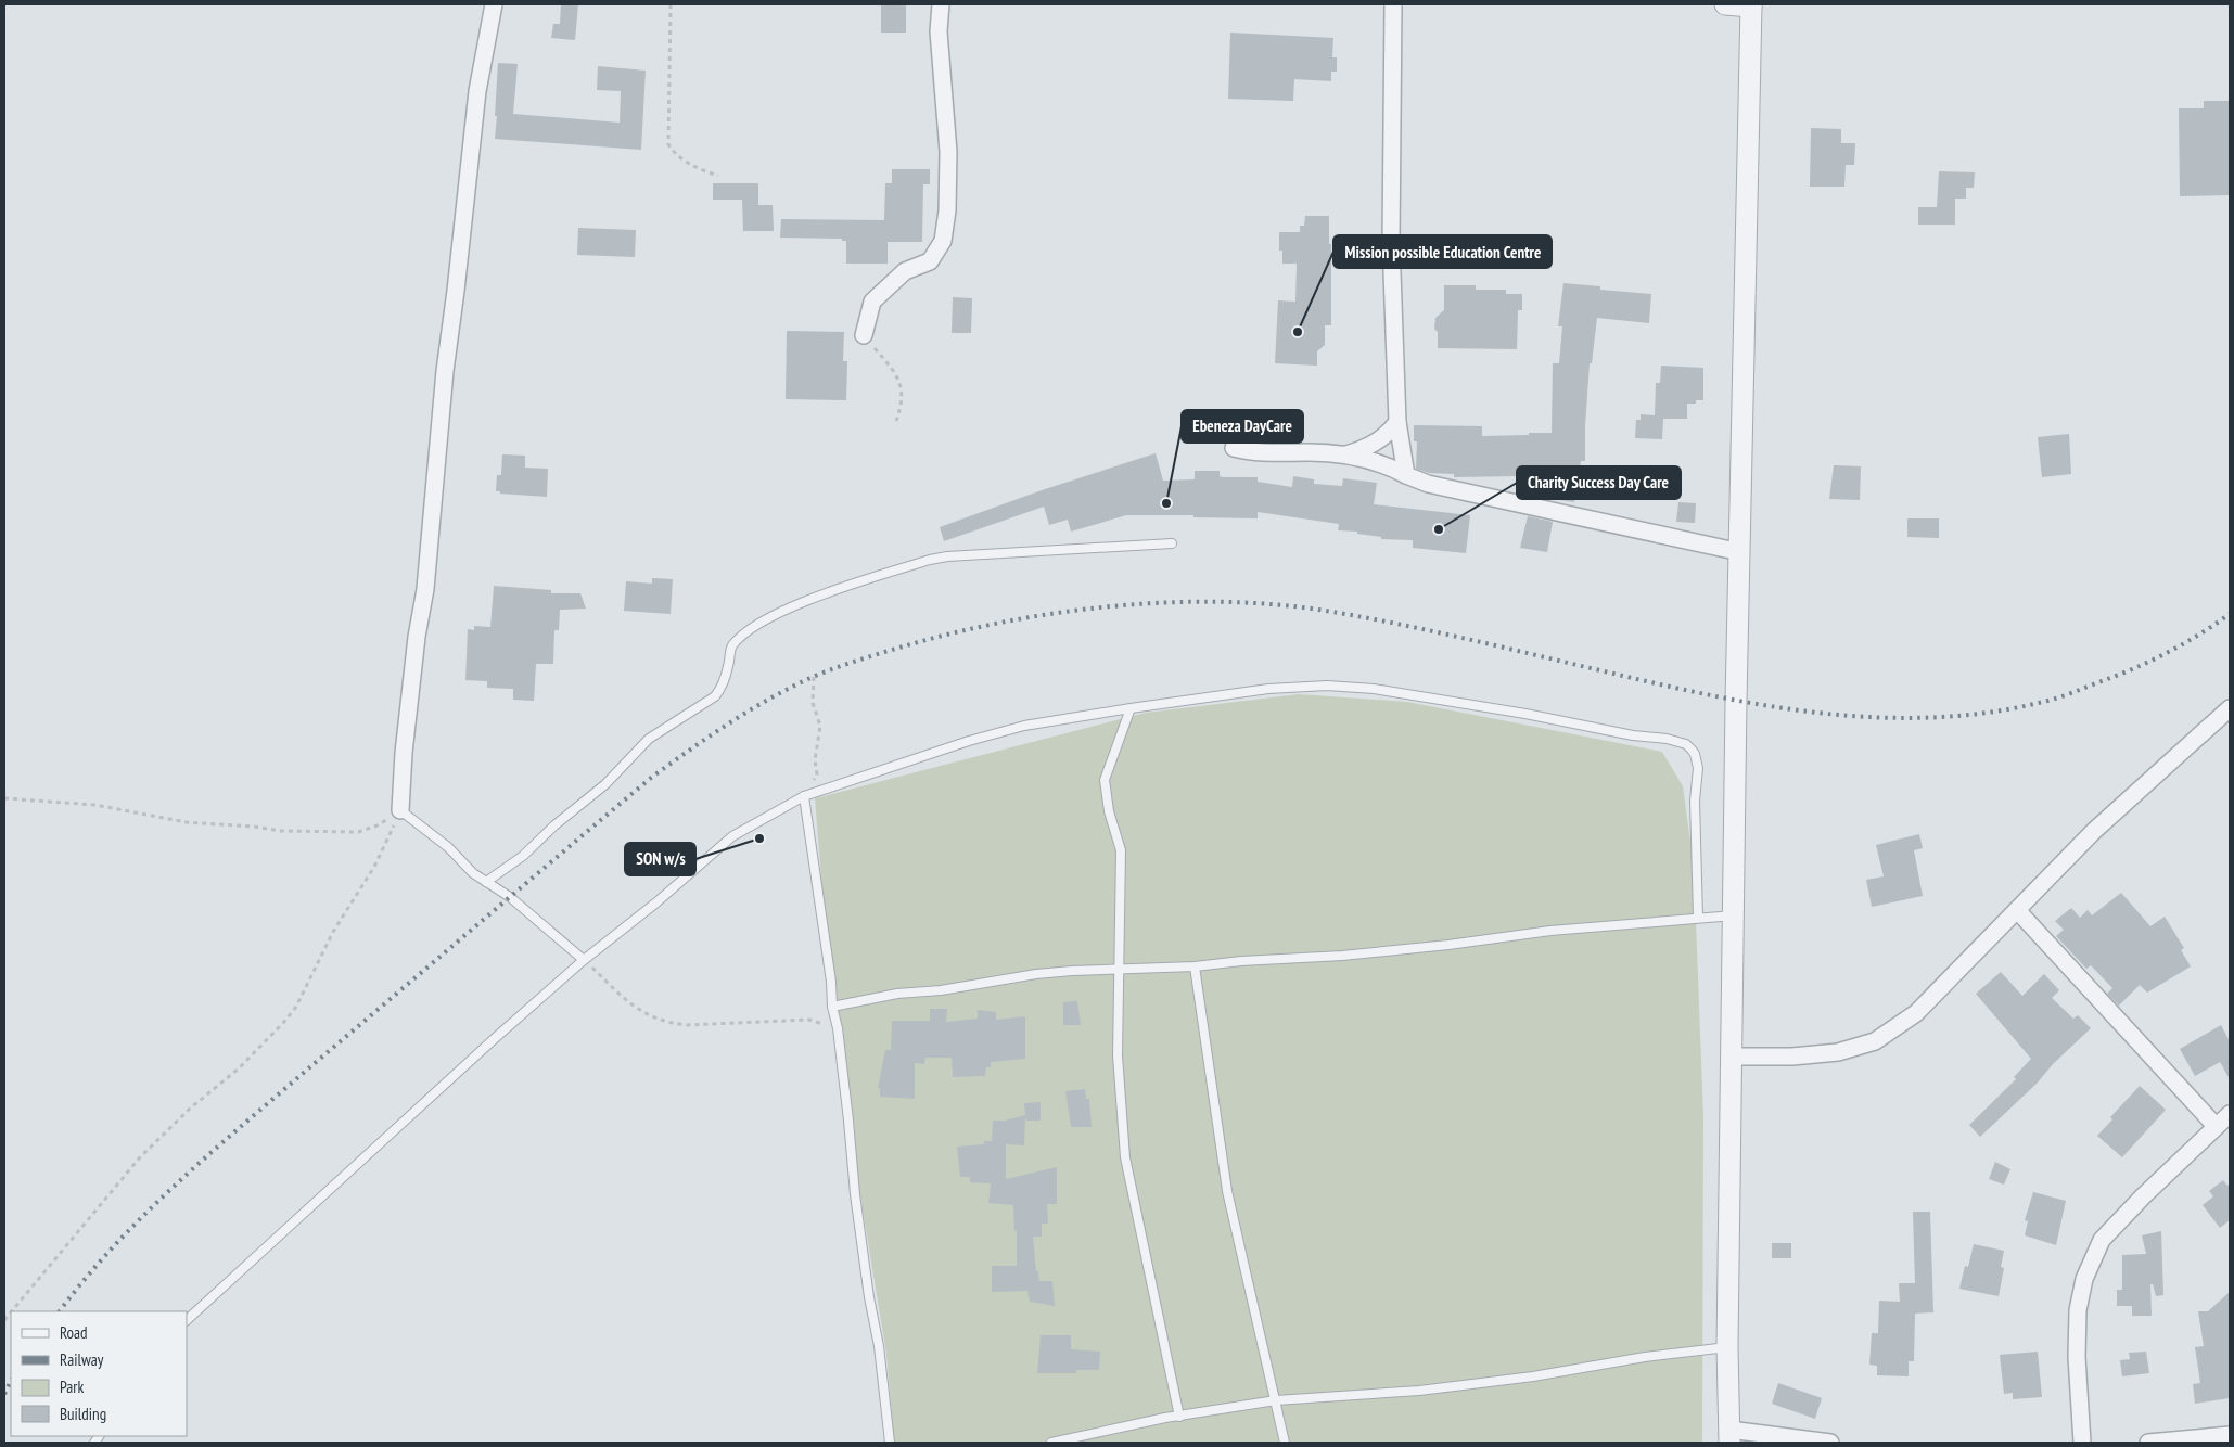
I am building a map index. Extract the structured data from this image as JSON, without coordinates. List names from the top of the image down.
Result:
{
  "places": [
    "Mission possible Education Centre",
    "Ebeneza DayCare",
    "Charity Success Day Care",
    "SON w/s"
  ],
  "legend": [
    "Road",
    "Railway",
    "Park",
    "Building"
  ]
}
